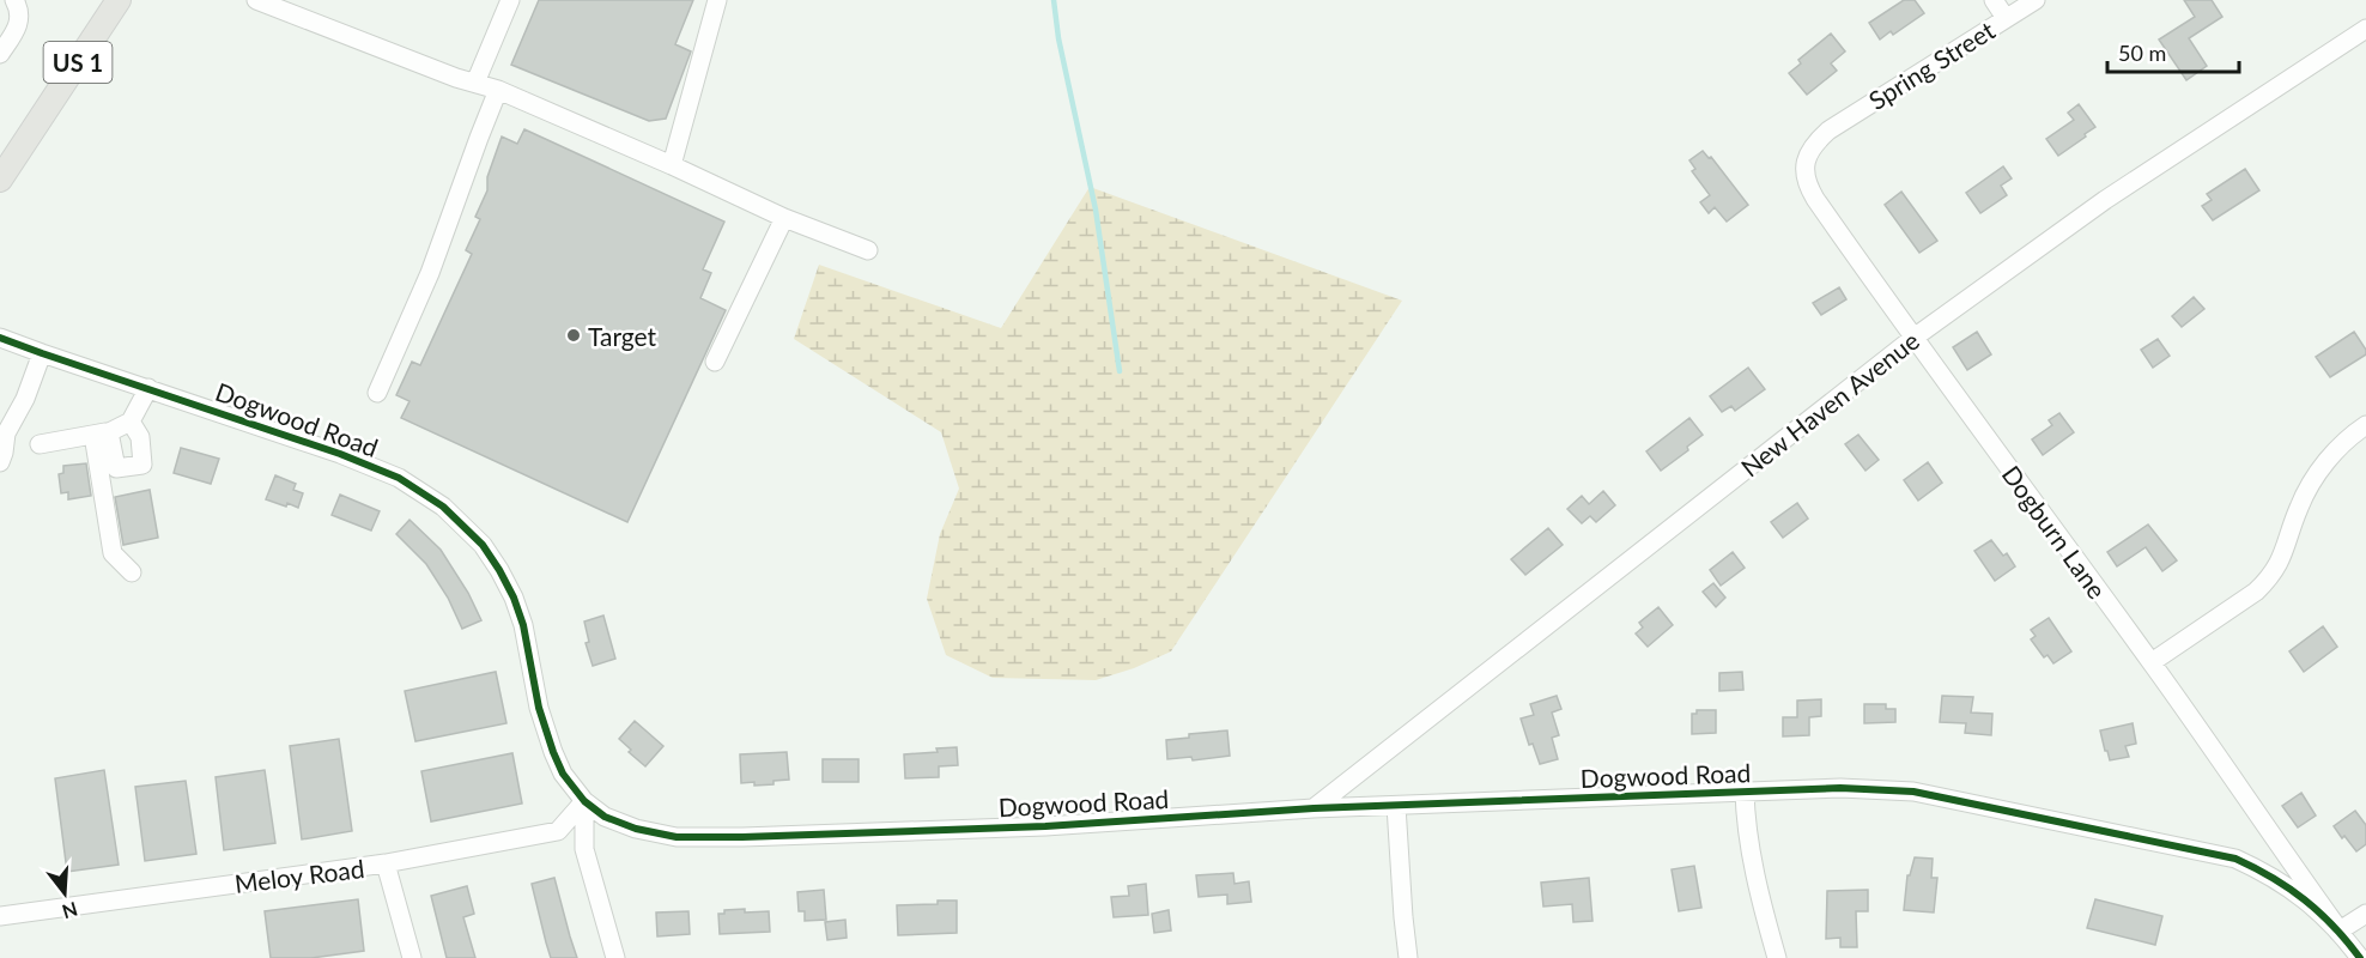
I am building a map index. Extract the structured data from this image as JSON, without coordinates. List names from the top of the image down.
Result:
{
  "streets": {
    "main road": ["US 1"],
    "street": [
      "Spring Street",
      "New Haven Avenue",
      "Dogwood Road",
      "Dogburn Lane",
      "Meloy Road"
    ]
  },
  "crossings": [
    ["Spring Street", "Dogburn Lane"],
    ["New Haven Avenue", "Dogwood Road"],
    ["New Haven Avenue", "Dogburn Lane"],
    ["Dogwood Road", "Dogburn Lane"],
    ["Dogwood Road", "Meloy Road"]
  ],
  "places": ["Target"],
  "scale_bar": "50 m",
  "north": "bottom"
}
